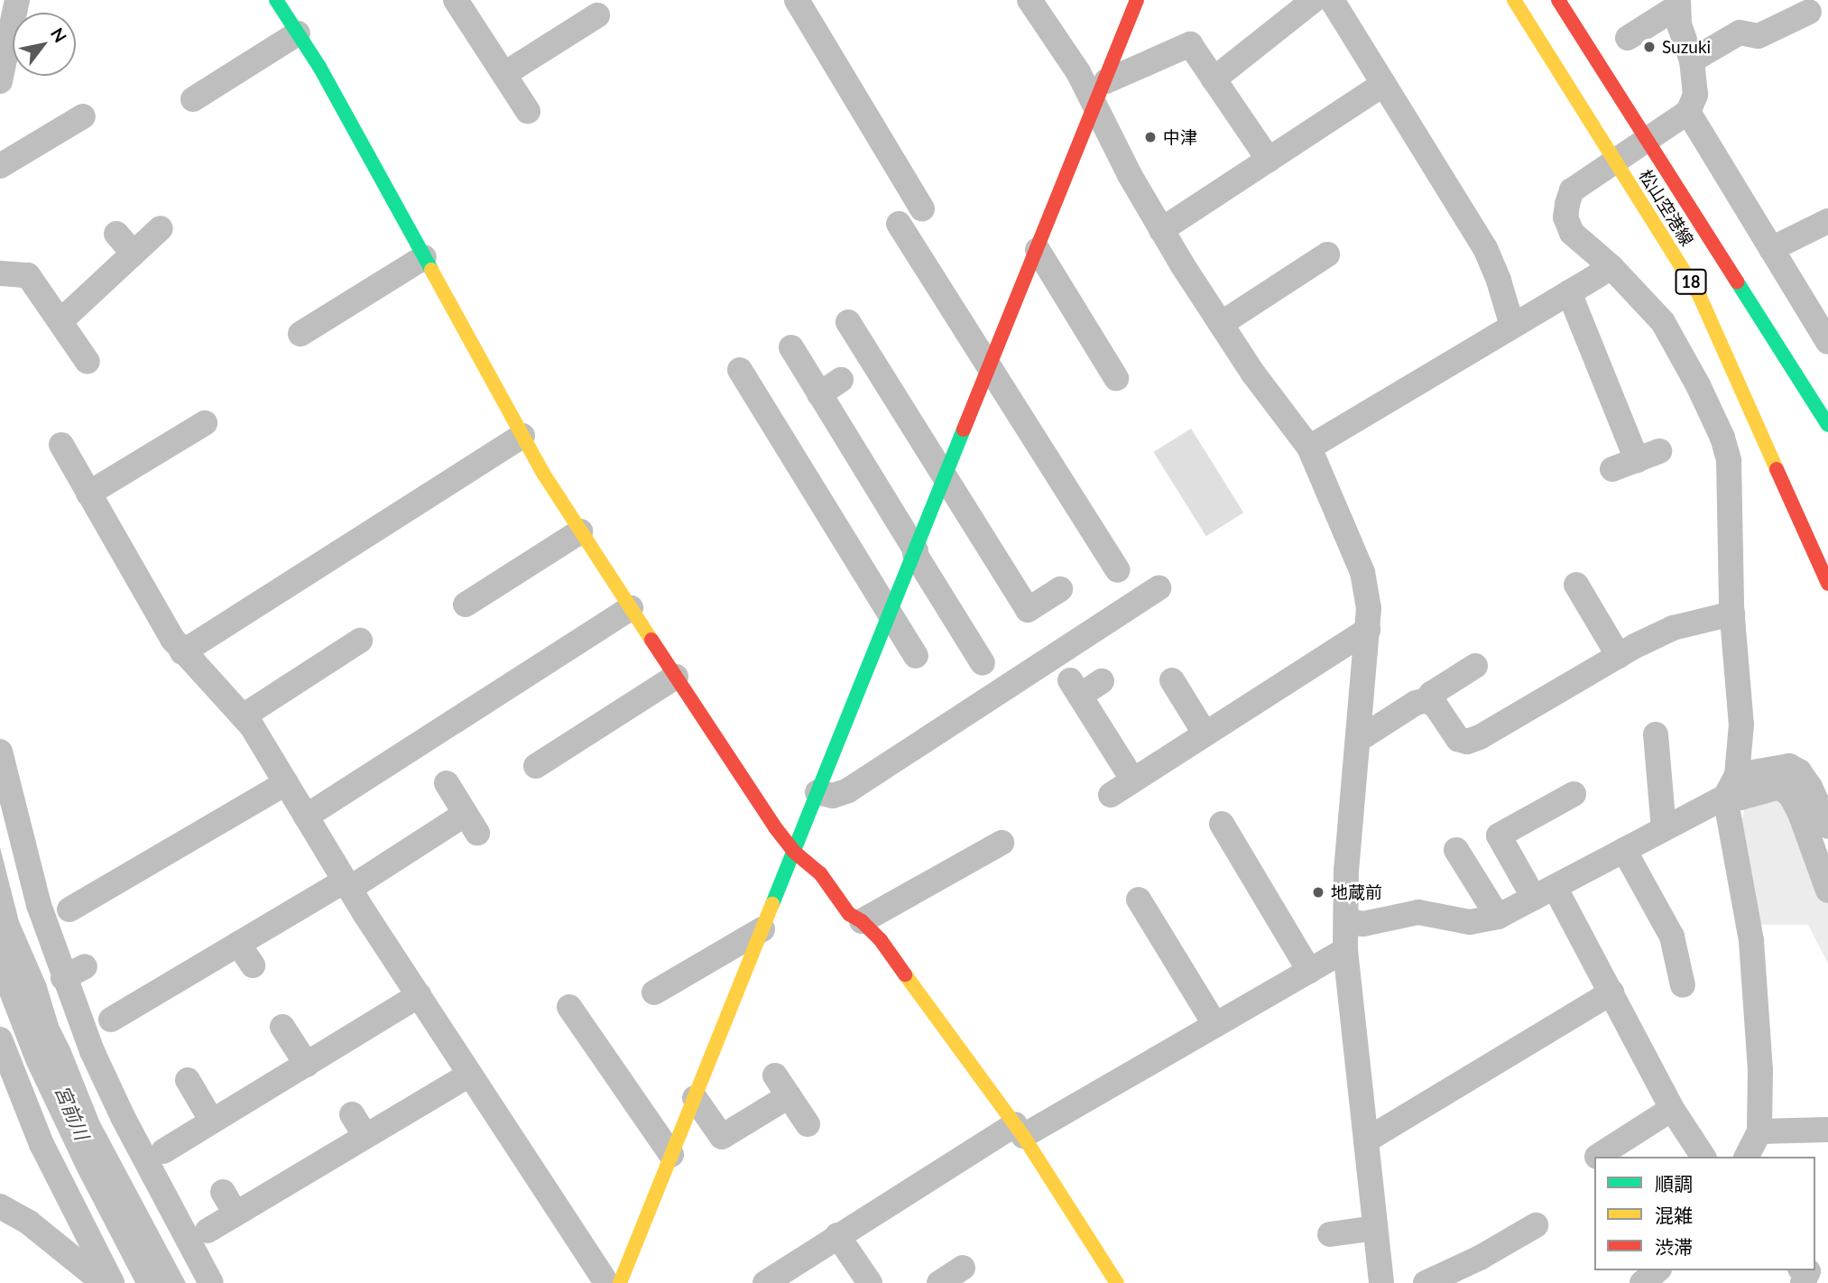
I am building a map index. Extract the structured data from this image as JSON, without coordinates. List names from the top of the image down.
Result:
{
  "streets": {
    "street": ["松山空港線", "18"]
  },
  "water": ["宮前川"],
  "places": ["Suzuki", "中津", "地蔵前"],
  "legend": ["順調", "混雑", "渋滞"],
  "north": "top right"
}
